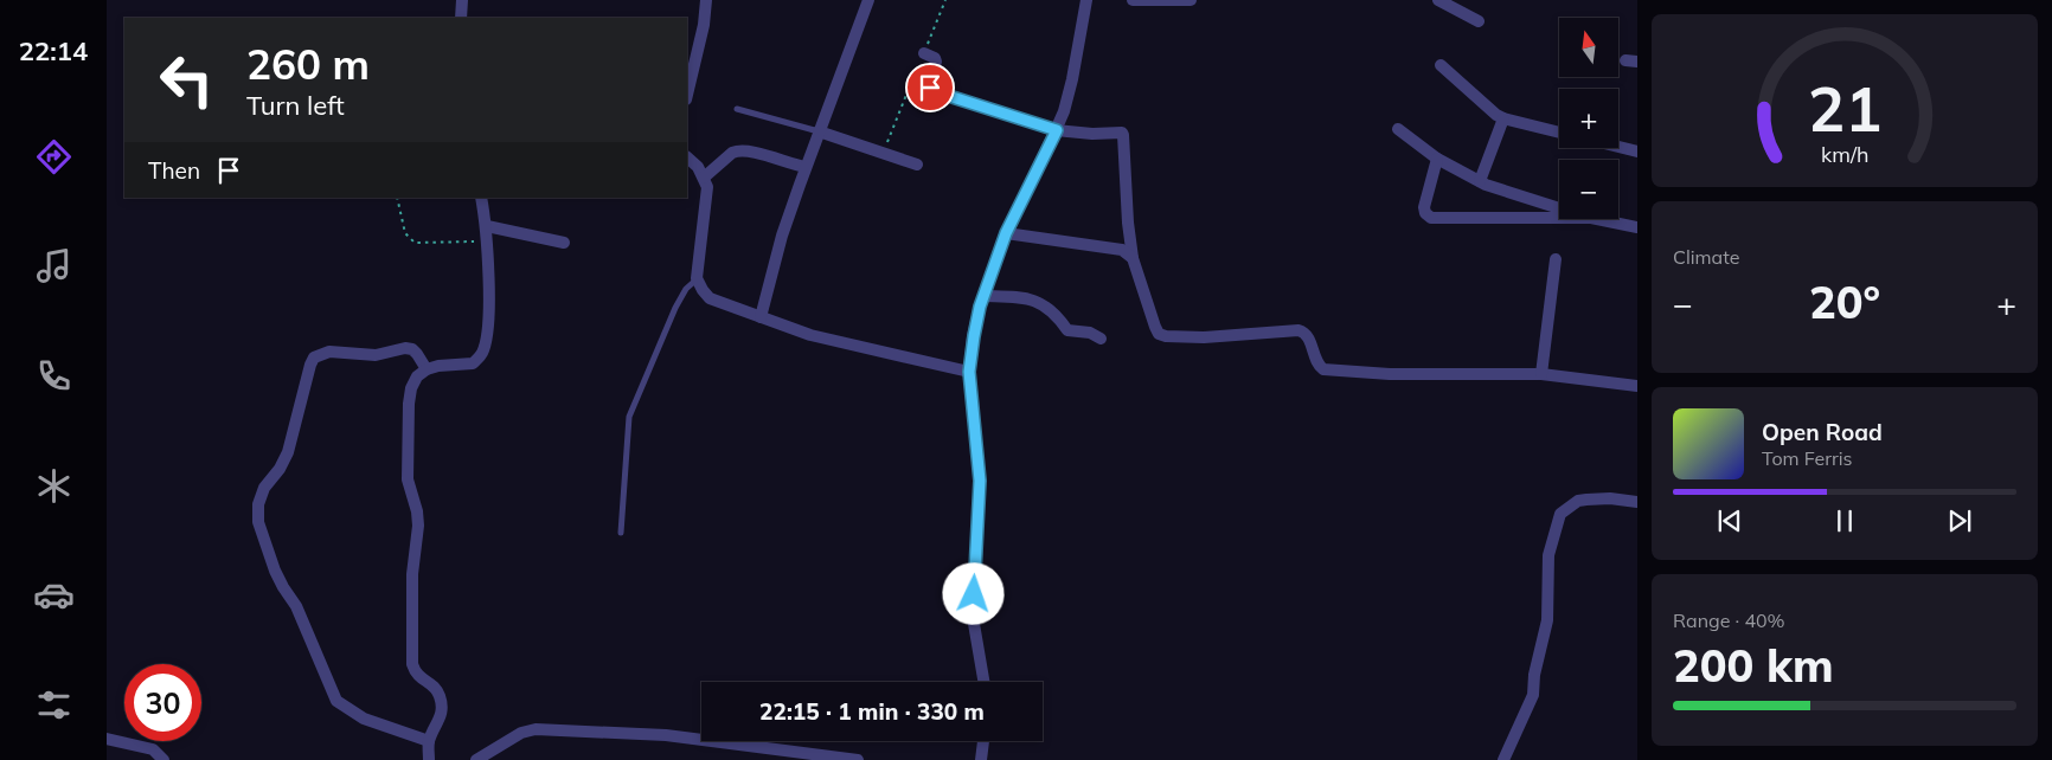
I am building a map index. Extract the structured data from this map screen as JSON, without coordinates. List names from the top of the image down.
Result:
{
  "north": "top",
  "page": {
    "tabs": "22:14",
    "map_buttons": ["+", "−"],
    "turn": ["260 m", "Turn left"],
    "then": "Then",
    "tile": [
      "Climate",
      ["Range · 40%", "200 km"]
    ],
    "heat": ["−", "20°", "+"],
    "song": ["Open Road", "Tom Ferris"],
    "limit": "30",
    "trip": "22:15 · 1 min · 330 m",
    "gauge": ["21", "km/h"]
  }
}
